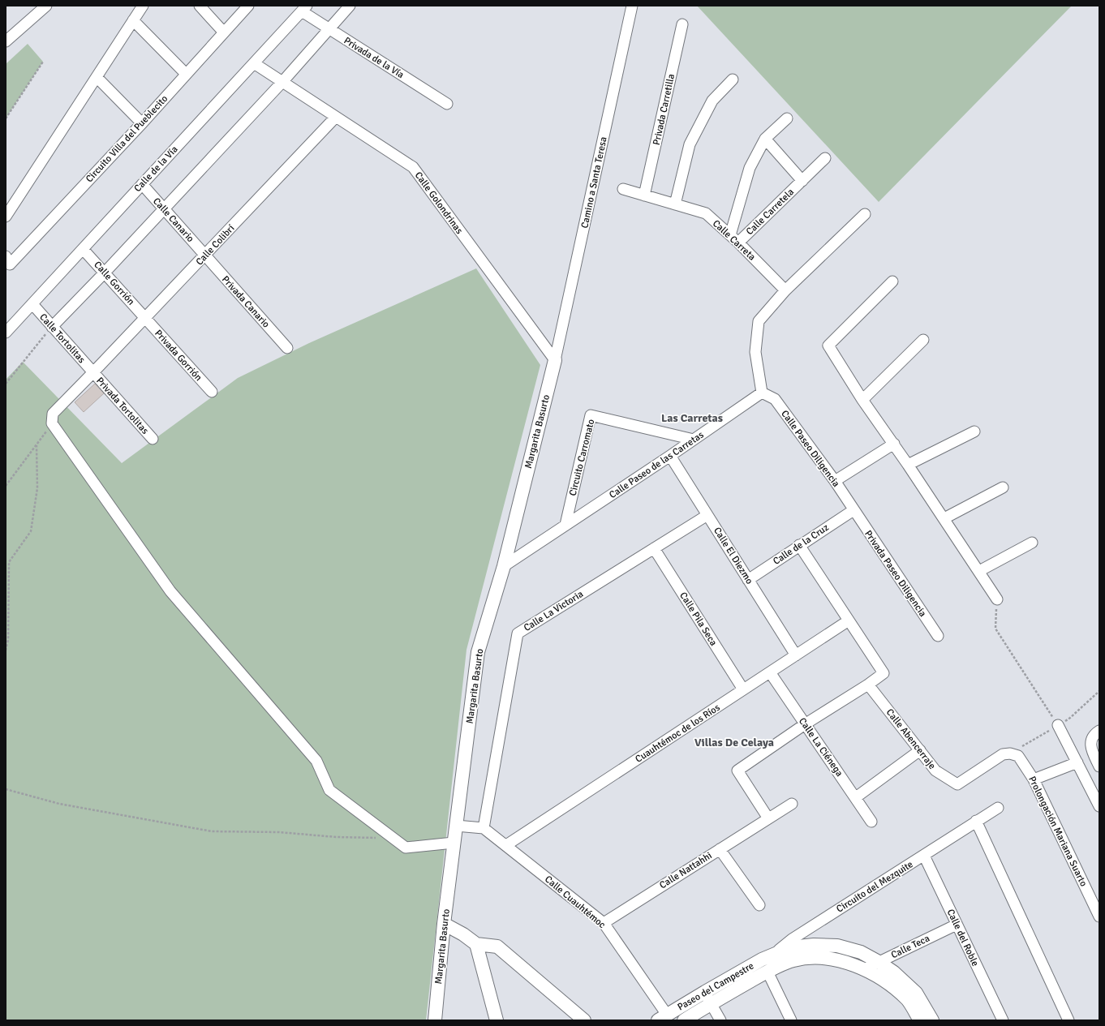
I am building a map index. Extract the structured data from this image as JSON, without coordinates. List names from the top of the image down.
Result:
{
  "streets": {
    "street": [
      "Privada de la Vía",
      "Privada Carretilla",
      "Circuito Villa del Pueblecito",
      "Calle de la Vía",
      "Camino a Santa Teresa",
      "Calle Golondrinas",
      "Calle Carretela",
      "Calle Canario",
      "Calle Carreta",
      "Calle Colibrí",
      "Calle Gorrión",
      "Privada Canario",
      "Calle Tortolitas",
      "Privada Gorrión",
      "Privada Tortolitas",
      "Margarita Basurto",
      "Calle Paseo Diligencia",
      "Circuito Carromato",
      "Calle Paseo de las Carretas",
      "Calle de la Cruz",
      "Calle El Diezmo",
      "Privada Paseo Diligencia",
      "Calle La Victoria",
      "Calle Pila Seca",
      "Cuauhtémoc de los Ríos",
      "Calle Abencerraje",
      "Calle La Ciénega",
      "Prolongación Mariana Suarto",
      "Calle Nattahhi",
      "Circuito del Mezquite",
      "Calle Cuauhtémoc",
      "Calle del Roble",
      "Calle Teca",
      "Paseo del Campestre"
    ]
  },
  "crossings": [
    ["Privada de la Vía", "Calle de la Vía"],
    ["Privada Carretilla", "Calle Carreta"],
    ["Calle de la Vía", "Calle Golondrinas"],
    ["Calle de la Vía", "Calle Canario"],
    ["Calle de la Vía", "Calle Gorrión"],
    ["Calle de la Vía", "Calle Tortolitas"],
    ["Camino a Santa Teresa", "Calle Golondrinas"],
    ["Camino a Santa Teresa", "Margarita Basurto"],
    ["Calle Golondrinas", "Calle Colibrí"],
    ["Calle Golondrinas", "Margarita Basurto"],
    ["Calle Carretela", "Calle Carreta"],
    ["Calle Canario", "Calle Colibrí"],
    ["Calle Canario", "Privada Canario"],
    ["Calle Colibrí", "Calle Gorrión"],
    ["Calle Colibrí", "Privada Canario"],
    ["Calle Colibrí", "Calle Tortolitas"],
    ["Calle Colibrí", "Privada Gorrión"],
    ["Calle Colibrí", "Privada Tortolitas"],
    ["Calle Gorrión", "Privada Gorrión"],
    ["Calle Tortolitas", "Privada Tortolitas"],
    ["Margarita Basurto", "Calle Paseo de las Carretas"],
    ["Calle Paseo Diligencia", "Calle Paseo de las Carretas"],
    ["Calle Paseo Diligencia", "Calle de la Cruz"],
    ["Calle Paseo Diligencia", "Privada Paseo Diligencia"],
    ["Circuito Carromato", "Calle Paseo de las Carretas"],
    ["Calle Paseo de las Carretas", "Calle El Diezmo"],
    ["Calle de la Cruz", "Calle El Diezmo"],
    ["Calle de la Cruz", "Privada Paseo Diligencia"],
    ["Calle El Diezmo", "Calle La Victoria"],
    ["Calle El Diezmo", "Cuauhtémoc de los Ríos"],
    ["Calle La Victoria", "Calle Pila Seca"],
    ["Calle La Victoria", "Calle Cuauhtémoc"],
    ["Calle Pila Seca", "Cuauhtémoc de los Ríos"],
    ["Cuauhtémoc de los Ríos", "Calle La Ciénega"],
    ["Cuauhtémoc de los Ríos", "Calle Cuauhtémoc"],
    ["Calle Abencerraje", "Prolongación Mariana Suarto"],
    ["Calle Nattahhi", "Calle Cuauhtémoc"],
    ["Circuito del Mezquite", "Calle del Roble"],
    ["Circuito del Mezquite", "Paseo del Campestre"],
    ["Calle Cuauhtémoc", "Paseo del Campestre"],
    ["Calle del Roble", "Calle Teca"],
    ["Calle Teca", "Paseo del Campestre"]
  ],
  "districts": ["Las Carretas", "Villas De Celaya"]
}
